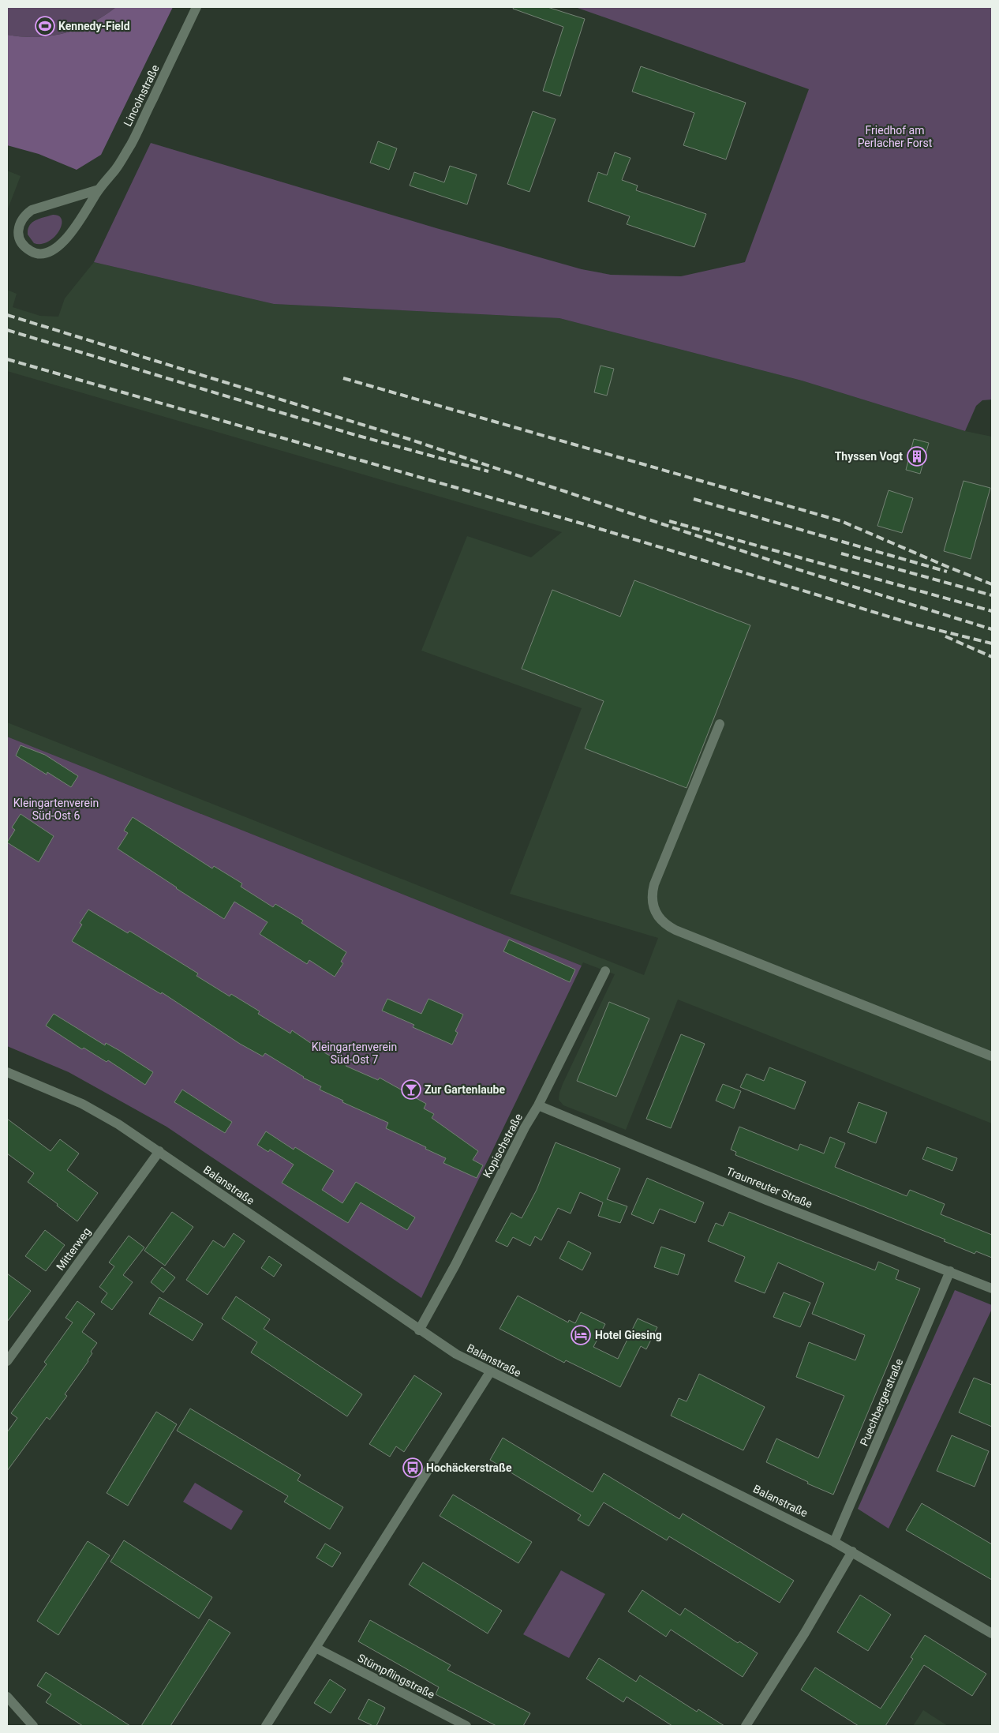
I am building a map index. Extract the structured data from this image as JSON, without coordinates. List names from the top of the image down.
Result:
{
  "streets": {
    "street": [
      "Lincolnstraße",
      "Kopischstraße",
      "Balanstraße",
      "Traunreuter Straße",
      "Mitterweg",
      "Puechbergerstraße",
      "Stümpflingstraße"
    ]
  },
  "crossings": [
    ["Kopischstraße", "Balanstraße"],
    ["Kopischstraße", "Traunreuter Straße"],
    ["Balanstraße", "Mitterweg"],
    ["Balanstraße", "Puechbergerstraße"],
    ["Traunreuter Straße", "Puechbergerstraße"]
  ],
  "parks": ["Friedhof am Perlacher Forst", "Kleingartenverein Süd-Ost 6", "Kleingartenverein Süd-Ost 7"],
  "places": {
    "sports": ["Kennedy-Field"],
    "building": ["Thyssen Vogt"],
    "bar": ["Zur Gartenlaube"],
    "hotel": ["Hotel Giesing"],
    "bus stop": ["Hochäckerstraße"]
  }
}
